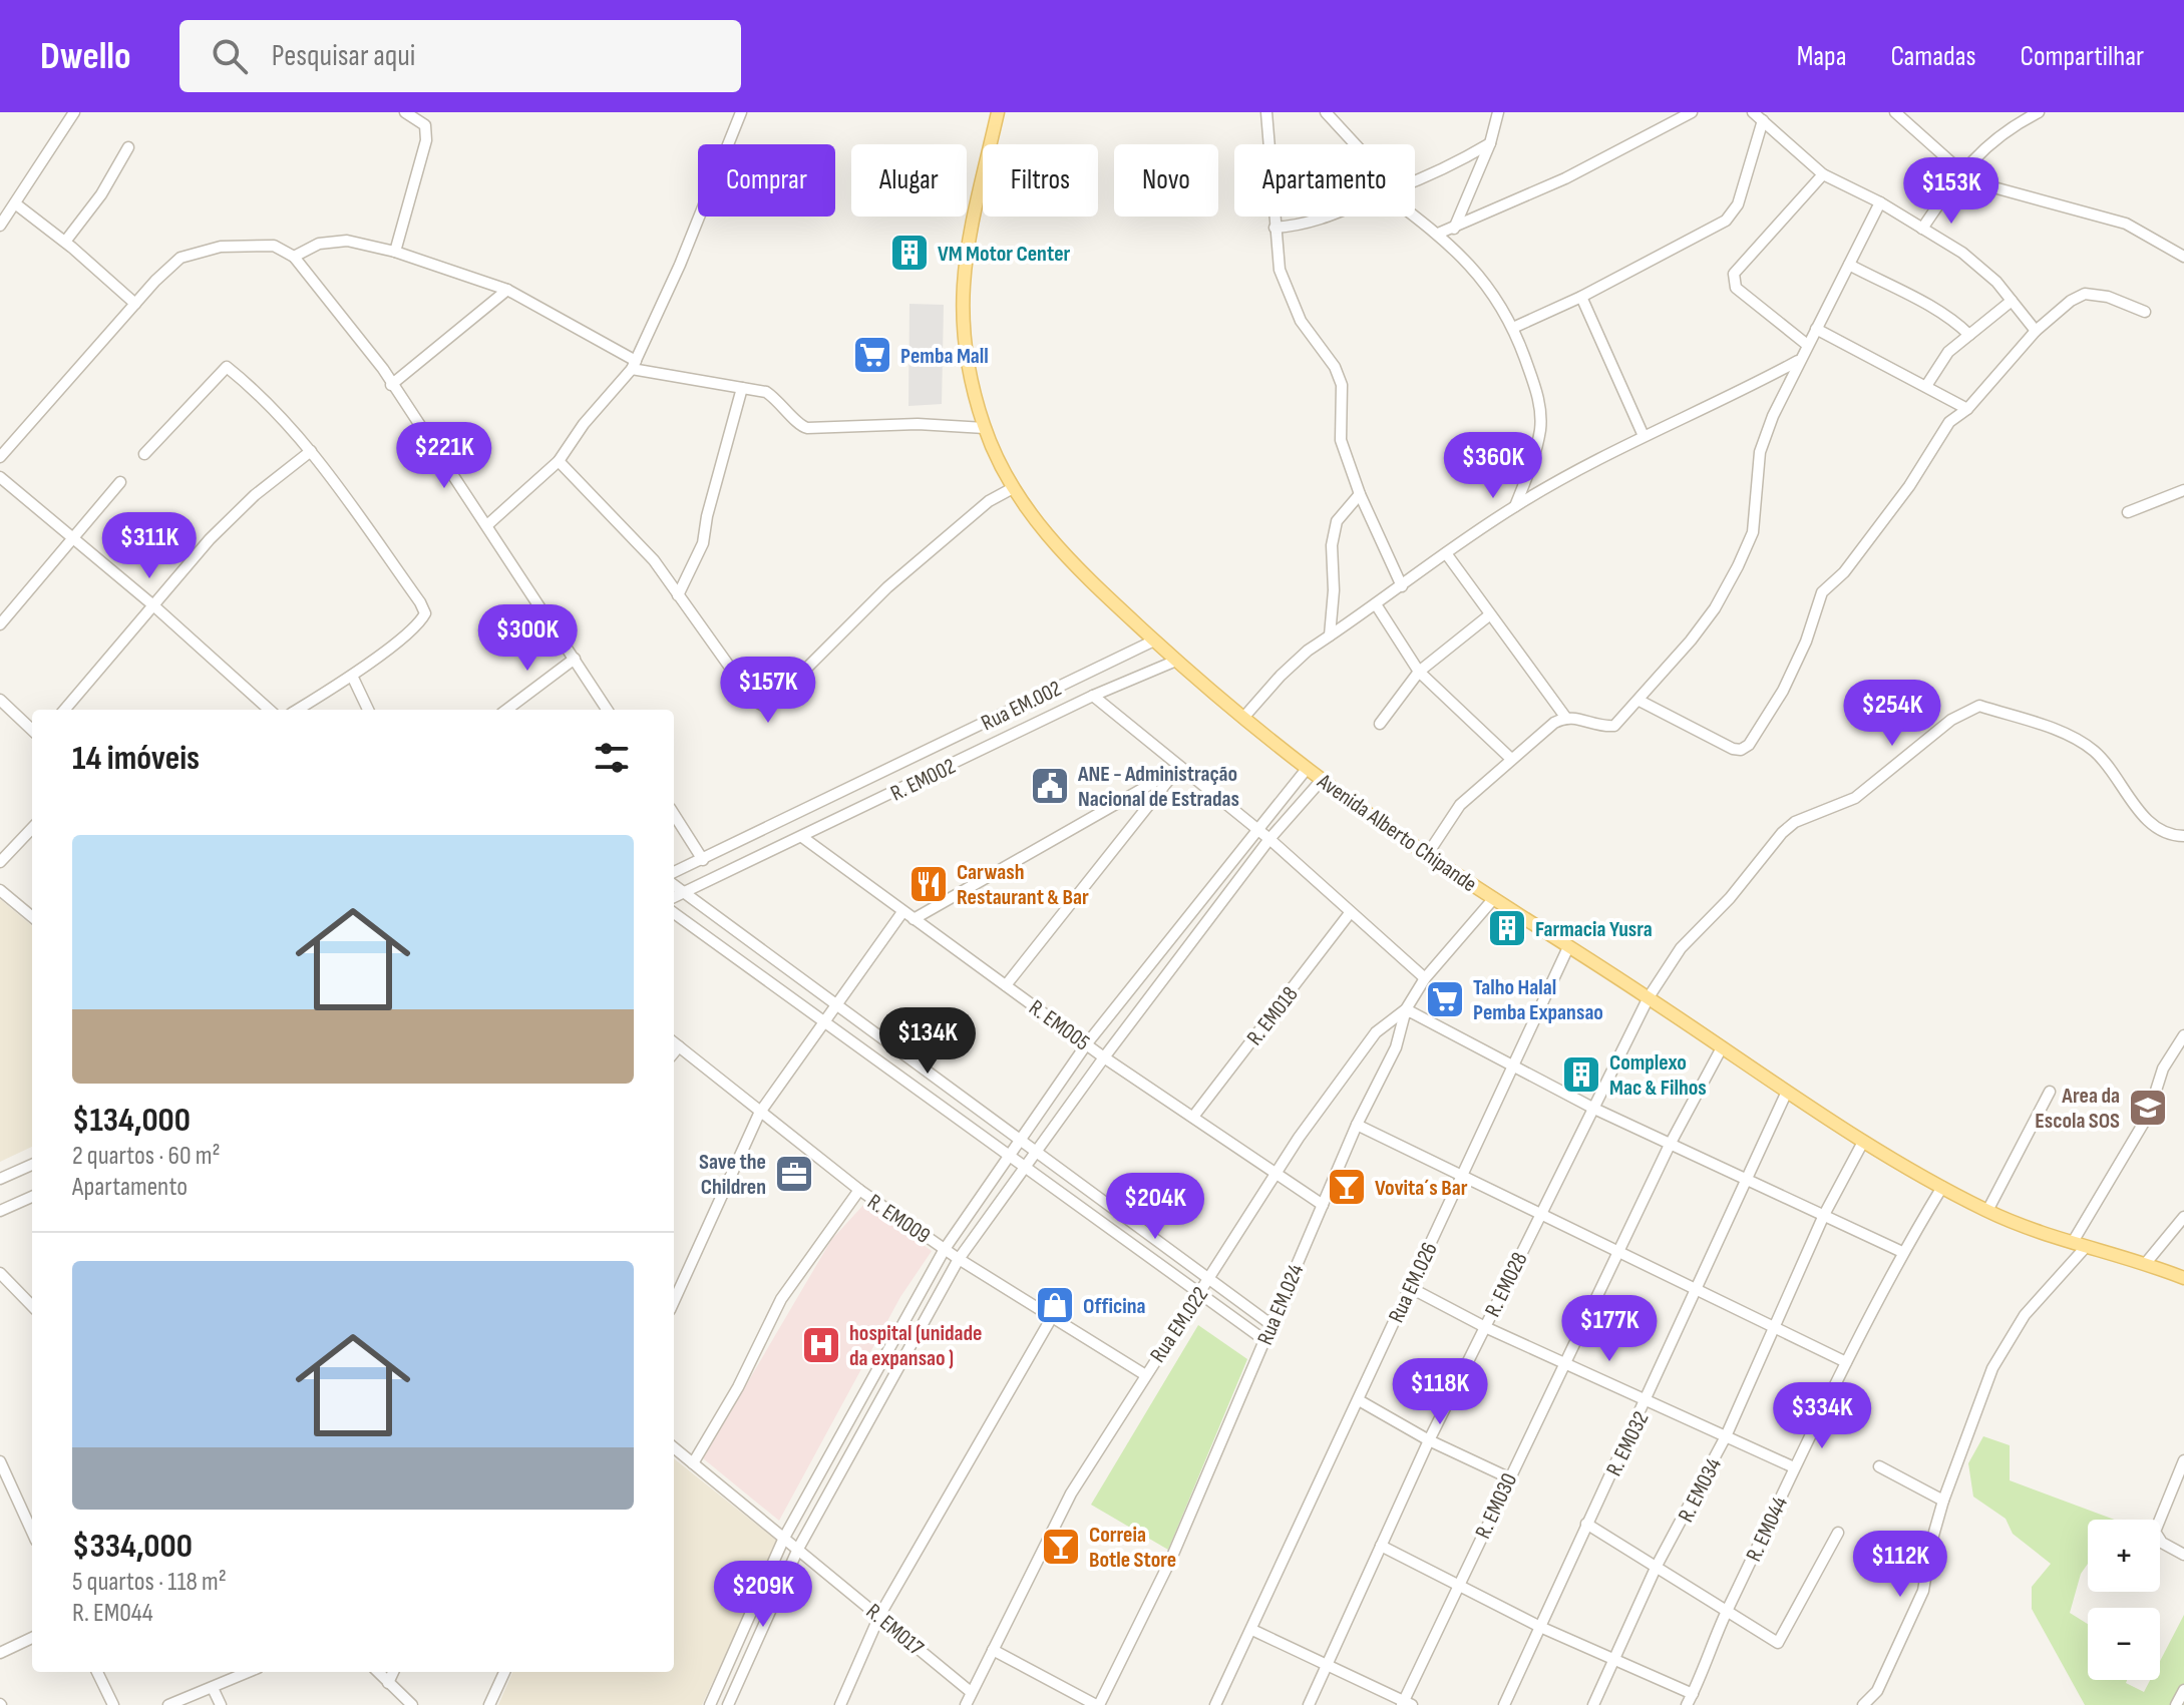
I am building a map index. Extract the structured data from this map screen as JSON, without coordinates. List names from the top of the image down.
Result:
{
  "streets": {
    "main road": ["Avenida Alberto Chipande"],
    "street": [
      "Rua EM.002",
      "R. EM002",
      "R. EM018",
      "R. EM005",
      "R. EM009",
      "Rua EM.026",
      "R. EM028",
      "Rua EM.024",
      "Rua EM.022",
      "R. EM032",
      "R. EM034",
      "R. EM030",
      "R. EM044",
      "R. EM017"
    ]
  },
  "crossings": [
    ["Rua EM.002", "Avenida Alberto Chipande"],
    ["R. EM002", "Avenida Alberto Chipande"],
    ["R. EM002", "R. EM005"],
    ["Avenida Alberto Chipande", "Rua EM.026"],
    ["Avenida Alberto Chipande", "R. EM028"],
    ["Avenida Alberto Chipande", "Rua EM.022"],
    ["Avenida Alberto Chipande", "R. EM032"],
    ["Avenida Alberto Chipande", "R. EM034"],
    ["Avenida Alberto Chipande", "R. EM030"],
    ["Avenida Alberto Chipande", "R. EM044"],
    ["R. EM018", "R. EM005"],
    ["R. EM005", "Rua EM.024"],
    ["R. EM005", "Rua EM.022"],
    ["R. EM009", "Rua EM.022"],
    ["Rua EM.024", "Rua EM.022"],
    ["Rua EM.022", "R. EM017"]
  ],
  "places": {
    "building": ["VM Motor Center", "Farmacia Yusra", "Complexo Mac & Filhos"],
    "supermarket": ["Pemba Mall", "Talho Halal Pemba Expansao"],
    "public building": ["ANE - Administração Nacional de Estradas"],
    "restaurant": ["Carwash Restaurant & Bar"],
    "school or university": ["Area da Escola SOS"],
    "office": ["Save the Children"],
    "bar": ["Vovita´s Bar", "Correia Botle Store"],
    "shop": ["Officina"],
    "hospital": ["hospital (unidade da expansao )"]
  },
  "page": {
    "header": "Dwello",
    "search": "Pesquisar aqui",
    "nav": ["Mapa", "Camadas", "Compartilhar"],
    "chip": [
      "Comprar",
      "Alugar",
      "Filtros",
      "Novo",
      "Apartamento"
    ],
    "price": [
      "$153K",
      "$221K",
      "$360K",
      "$311K",
      "$300K",
      "$157K",
      "$254K",
      "$134K",
      "$204K",
      "$177K",
      "$118K",
      "$334K",
      "$112K",
      "$209K"
    ],
    "heading": "14 imóveis",
    "list": [
      {
        "name": "$134,000",
        "note": "2 quartos · 60 m² · Apartamento"
      },
      {
        "name": "$334,000",
        "note": "5 quartos · 118 m² · R. EM044"
      }
    ],
    "map_buttons": ["+", "−"]
  }
}
